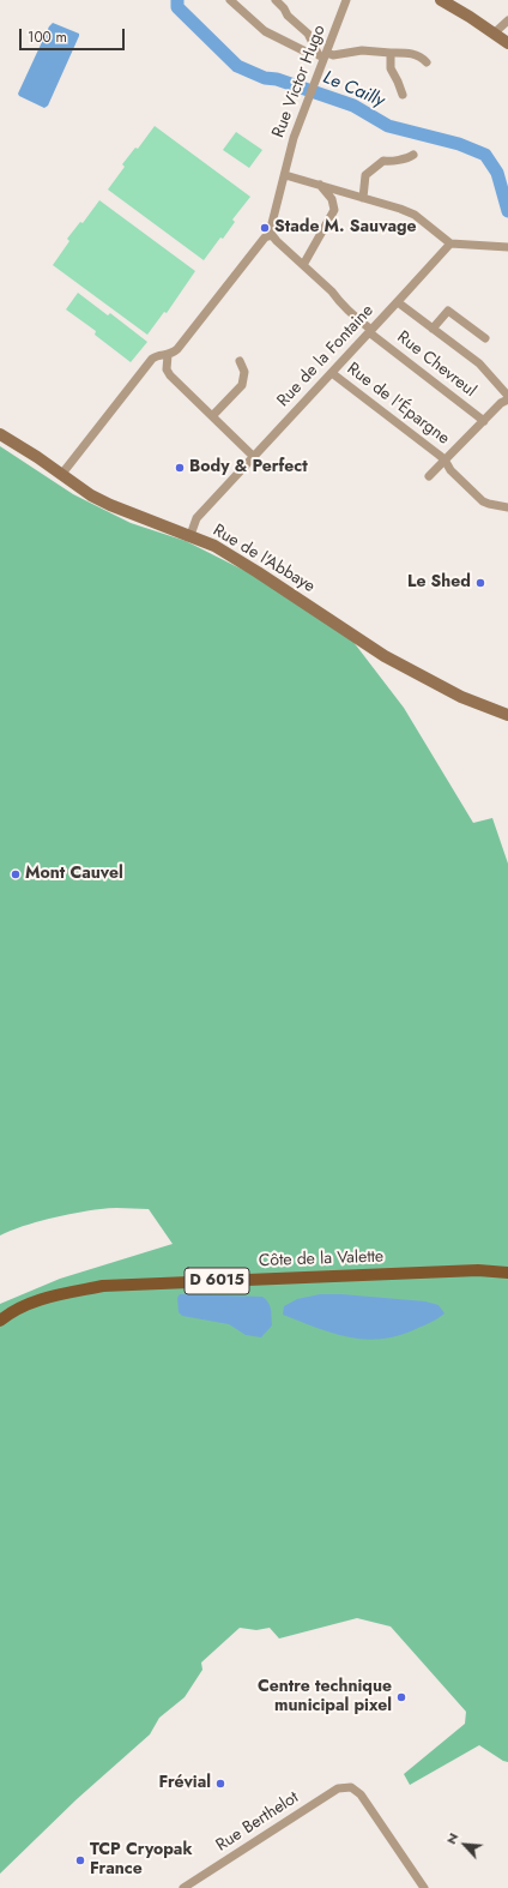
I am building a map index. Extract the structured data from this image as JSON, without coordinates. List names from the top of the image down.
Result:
{
  "streets": {
    "main road": ["Côte de la Valette", "D 6015"],
    "street": [
      "Rue Victor Hugo",
      "Rue de la Fontaine",
      "Rue Chevreul",
      "Rue de l'Épargne",
      "Rue de l'Abbaye",
      "Rue Berthelot"
    ]
  },
  "crossings": [
    ["Rue Victor Hugo", "Rue Chevreul"],
    ["Rue de la Fontaine", "Rue Chevreul"],
    ["Rue de la Fontaine", "Rue de l'Épargne"],
    ["Rue de la Fontaine", "Rue de l'Abbaye"]
  ],
  "water": ["Le Cailly"],
  "places": [
    "Stade M. Sauvage",
    "Body & Perfect",
    "Le Shed",
    "Mont Cauvel",
    "Centre technique municipal pixel",
    "Frévial",
    "TCP Cryopak France"
  ],
  "scale_bar": "100 m",
  "north": "top left"
}
